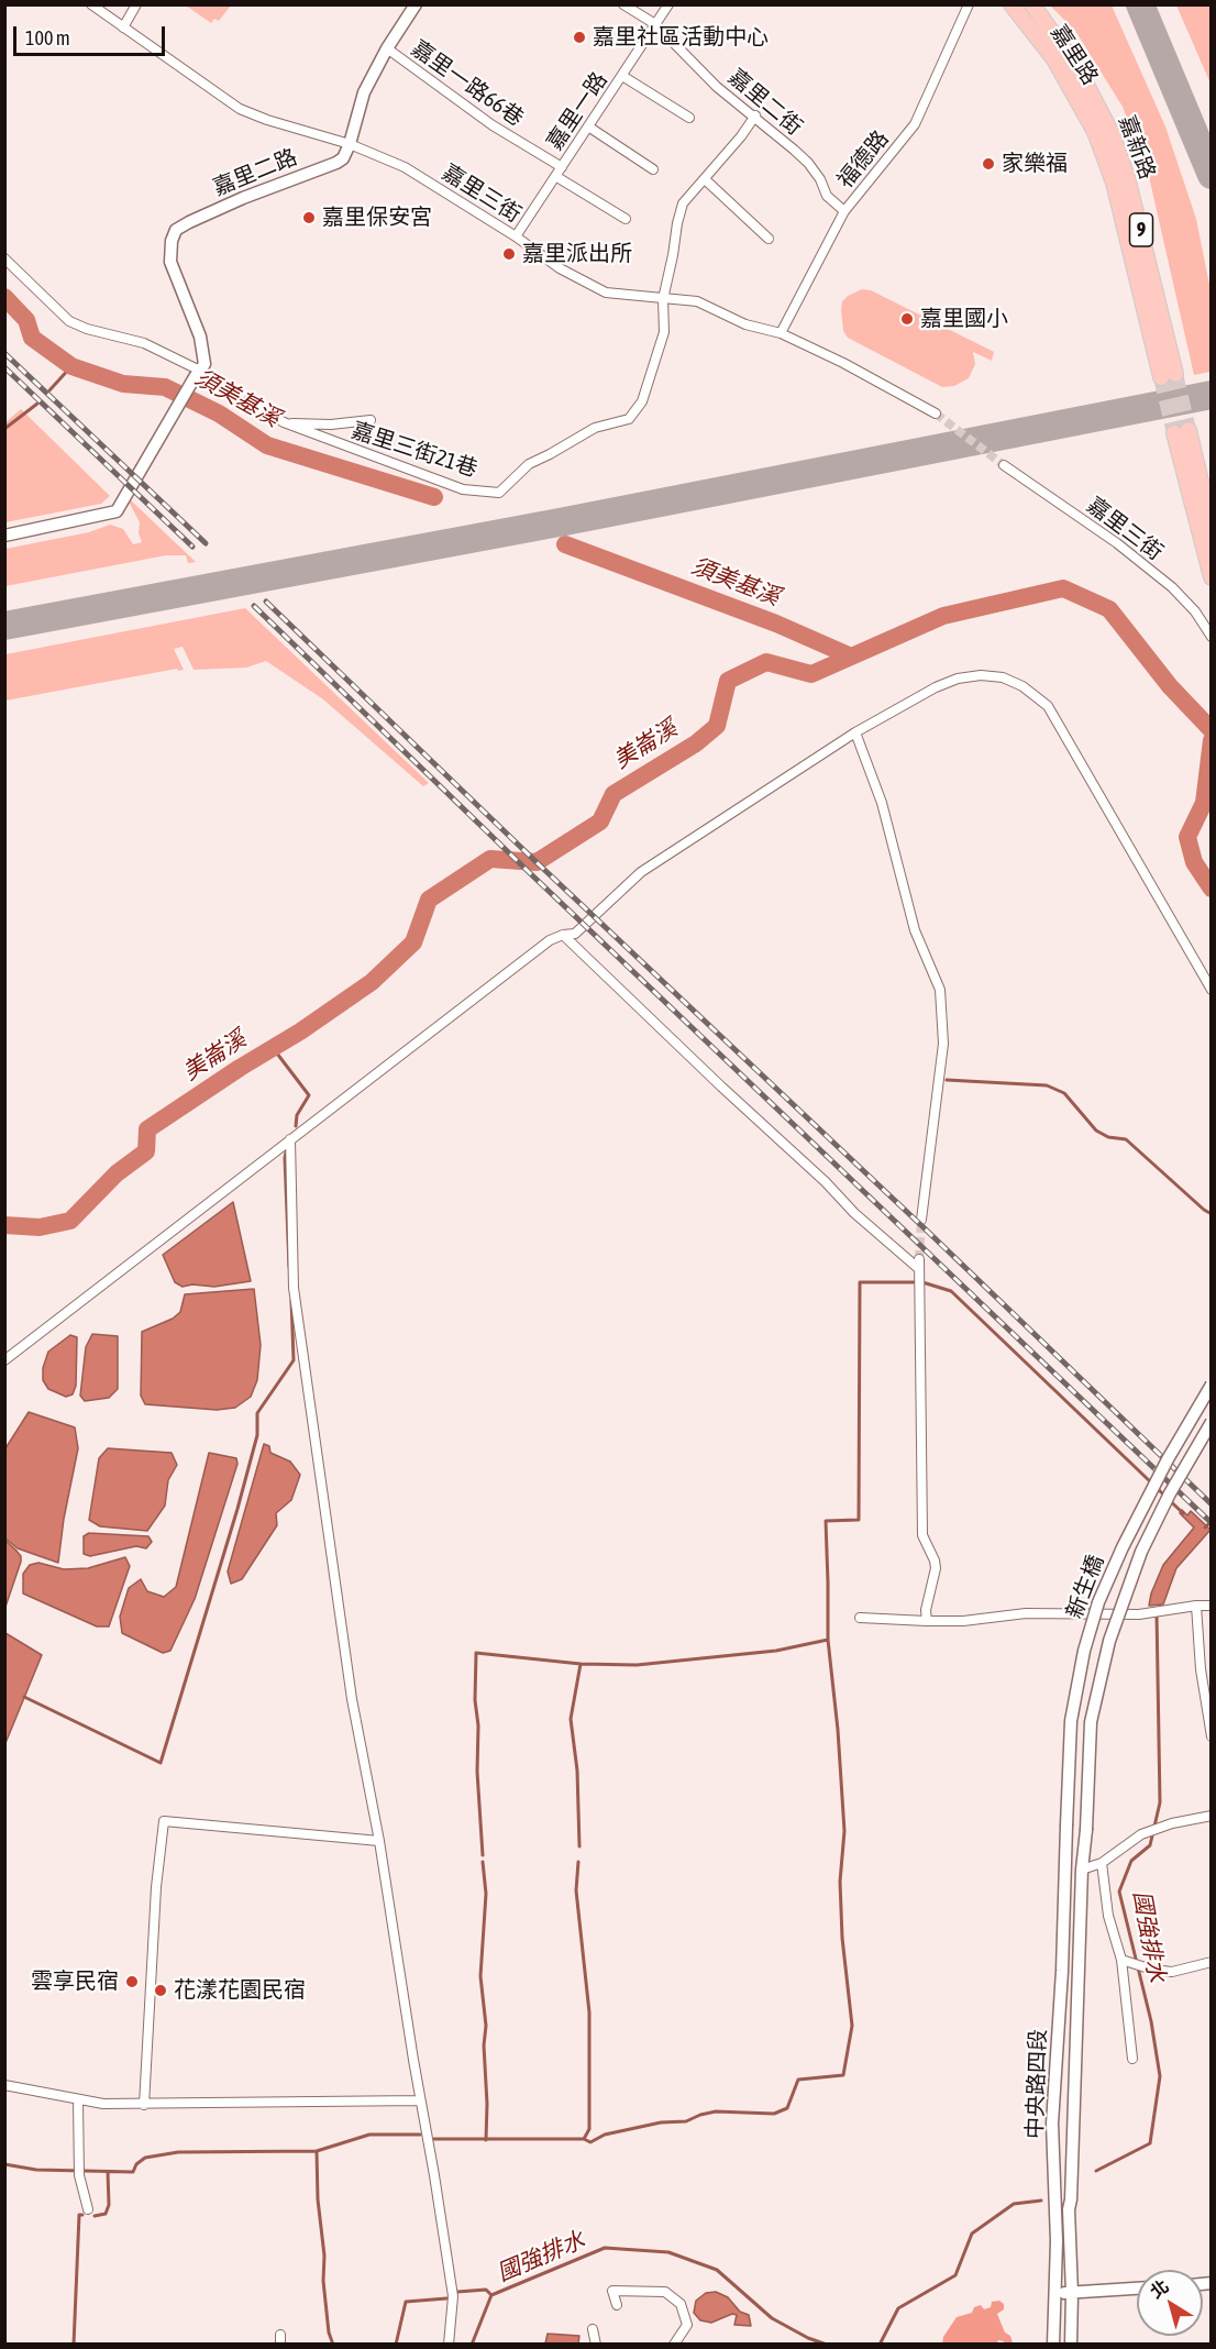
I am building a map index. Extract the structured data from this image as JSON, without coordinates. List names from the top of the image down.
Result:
{
  "streets": {
    "main road": ["嘉里路", "嘉新路", "9"],
    "street": [
      "嘉里一路66巷",
      "嘉里二街",
      "嘉里一路",
      "福德路",
      "嘉里二路",
      "嘉里三街",
      "嘉里三街21巷",
      "新生橋",
      "中央路四段"
    ]
  },
  "crossings": [
    ["嘉里路", "嘉新路"],
    ["嘉里一路66巷", "嘉里一路"],
    ["嘉里一路66巷", "嘉里二路"],
    ["嘉里二街", "嘉里一路"],
    ["嘉里二街", "福德路"],
    ["嘉里二街", "嘉里三街21巷"],
    ["嘉里一路", "嘉里三街"],
    ["福德路", "嘉里三街"],
    ["嘉里二路", "嘉里三街"],
    ["嘉里三街", "嘉里三街21巷"],
    ["新生橋", "中央路四段"]
  ],
  "water": ["須美基溪", "美崙溪", "國強排水"],
  "places": [
    "嘉里社區活動中心",
    "家樂福",
    "嘉里保安宮",
    "嘉里派出所",
    "嘉里國小",
    "雲享民宿",
    "花漾花園民宿"
  ],
  "scale_bar": "100 m",
  "north": "top left"
}
